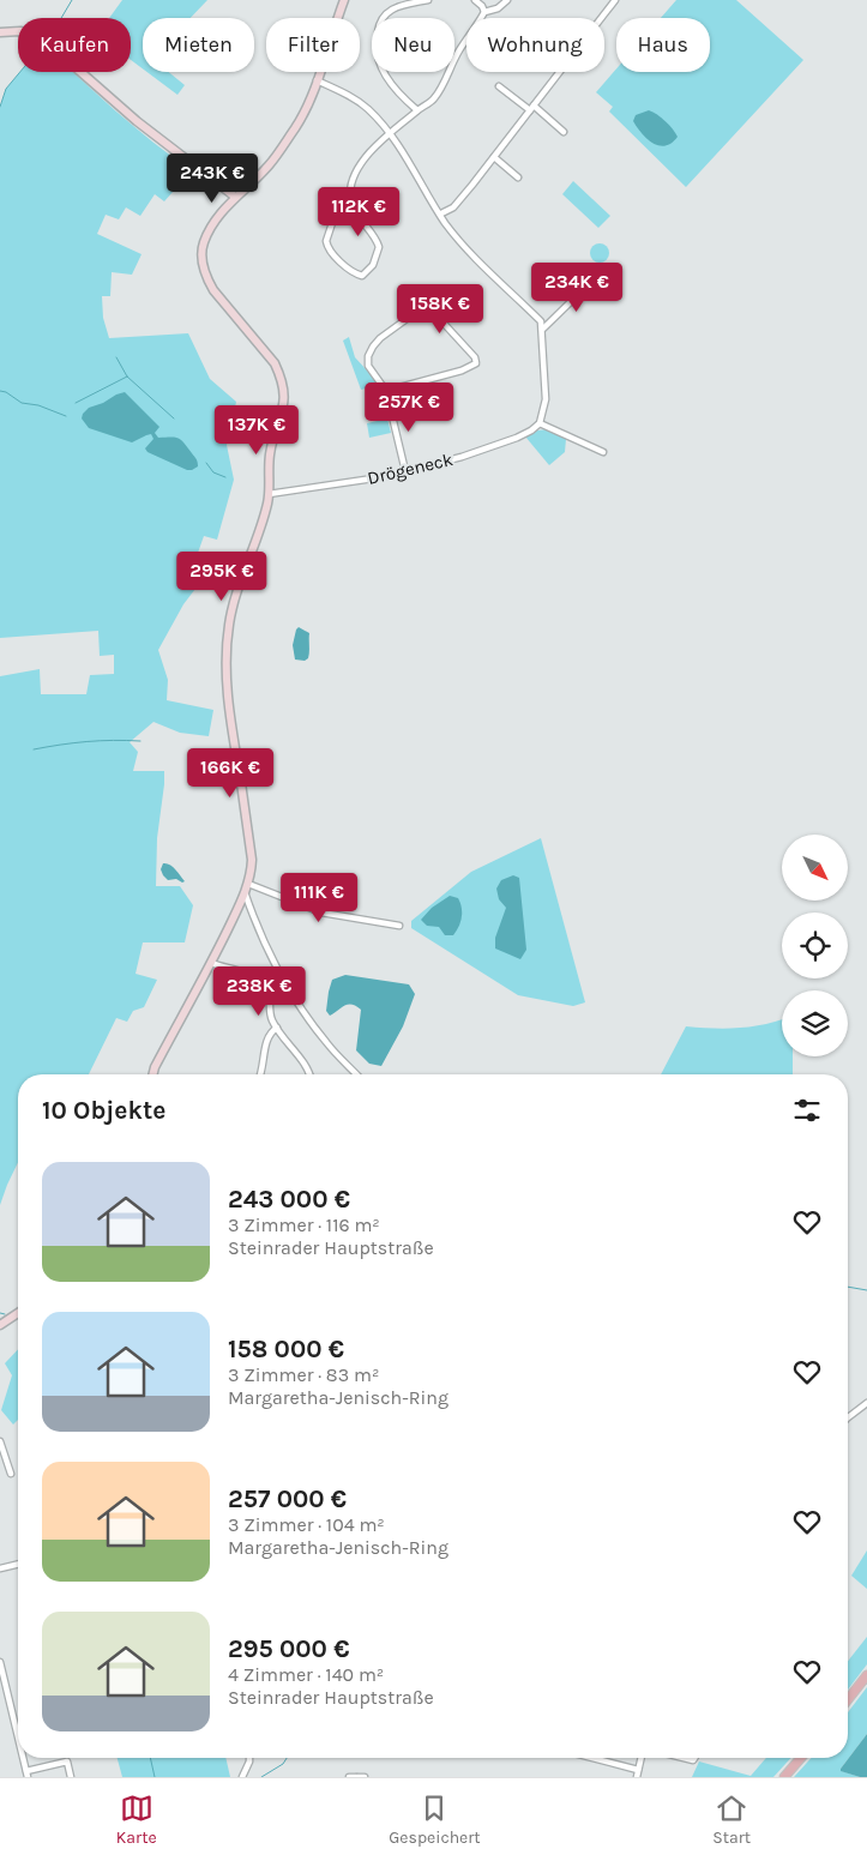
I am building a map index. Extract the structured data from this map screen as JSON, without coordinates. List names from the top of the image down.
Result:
{
  "streets": {
    "street": ["Drögeneck"]
  },
  "north": "bottom right",
  "page": {
    "chip": [
      "Kaufen",
      "Mieten",
      "Filter",
      "Neu",
      "Wohnung",
      "Haus"
    ],
    "price": [
      "243K €",
      "112K €",
      "234K €",
      "158K €",
      "257K €",
      "137K €",
      "295K €",
      "166K €",
      "111K €",
      "238K €"
    ],
    "heading": "10 Objekte",
    "list": [
      {
        "name": "243 000 €",
        "note": "3 Zimmer · 116 m² · Steinrader Hauptstraße"
      },
      {
        "name": "158 000 €",
        "note": "3 Zimmer · 83 m² · Margaretha-Jenisch-Ring"
      },
      {
        "name": "257 000 €",
        "note": "3 Zimmer · 104 m² · Margaretha-Jenisch-Ring"
      },
      {
        "name": "295 000 €",
        "note": "4 Zimmer · 140 m² · Steinrader Hauptstraße"
      }
    ],
    "tabs": ["Karte", "Gespeichert", "Start"]
  }
}
